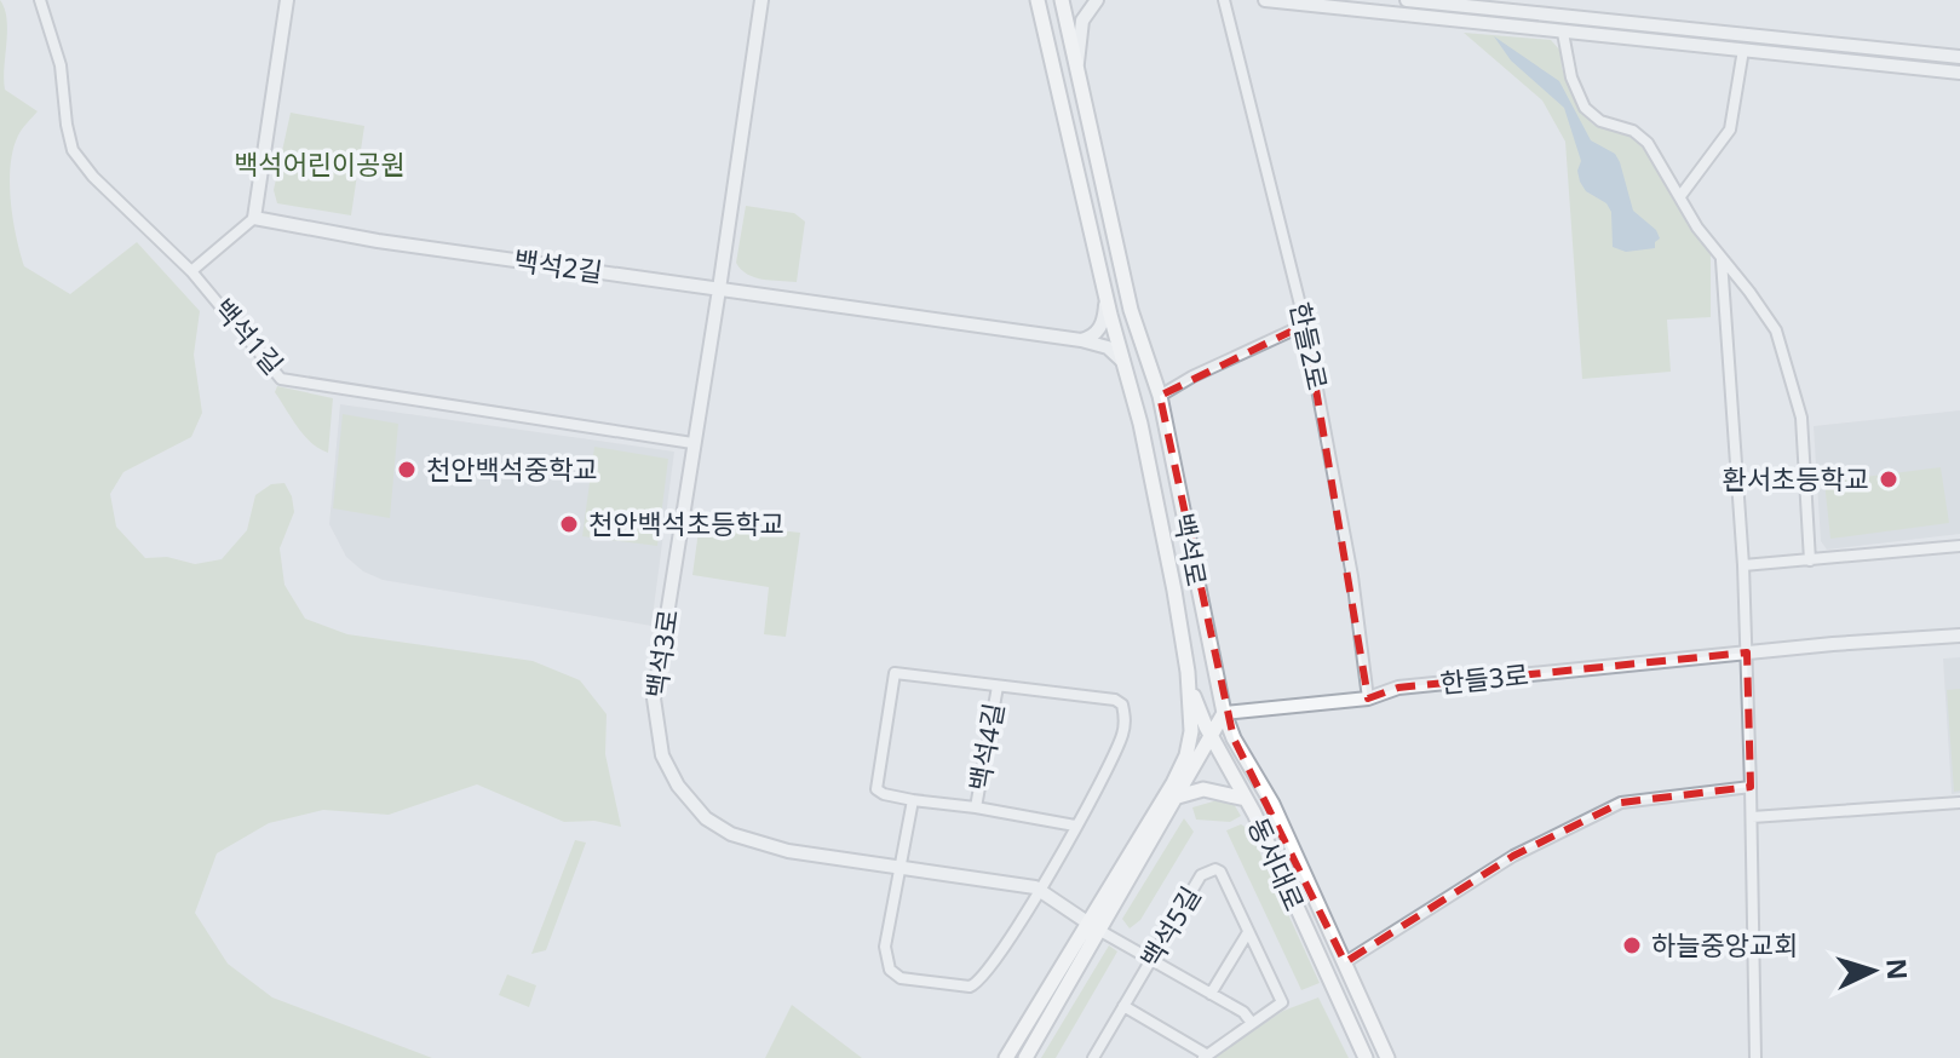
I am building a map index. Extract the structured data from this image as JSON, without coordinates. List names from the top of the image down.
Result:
{
  "streets": {
    "main road": ["백석로", "동서대로"],
    "street": [
      "백석2길",
      "백석1길",
      "한들2로",
      "백석3로",
      "한들3로",
      "백석4길",
      "백석5길"
    ]
  },
  "crossings": [
    ["백석2길", "백석로"],
    ["백석2길", "백석3로"],
    ["백석1길", "백석3로"],
    ["한들2로", "한들3로"],
    ["백석로", "백석3로"],
    ["백석로", "한들3로"],
    ["백석로", "동서대로"],
    ["백석3로", "백석5길"],
    ["한들3로", "동서대로"]
  ],
  "parks": ["백석어린이공원"],
  "places": [
    "천안백석중학교",
    "환서초등학교",
    "천안백석초등학교",
    "하늘중앙교회"
  ],
  "north": "right"
}
